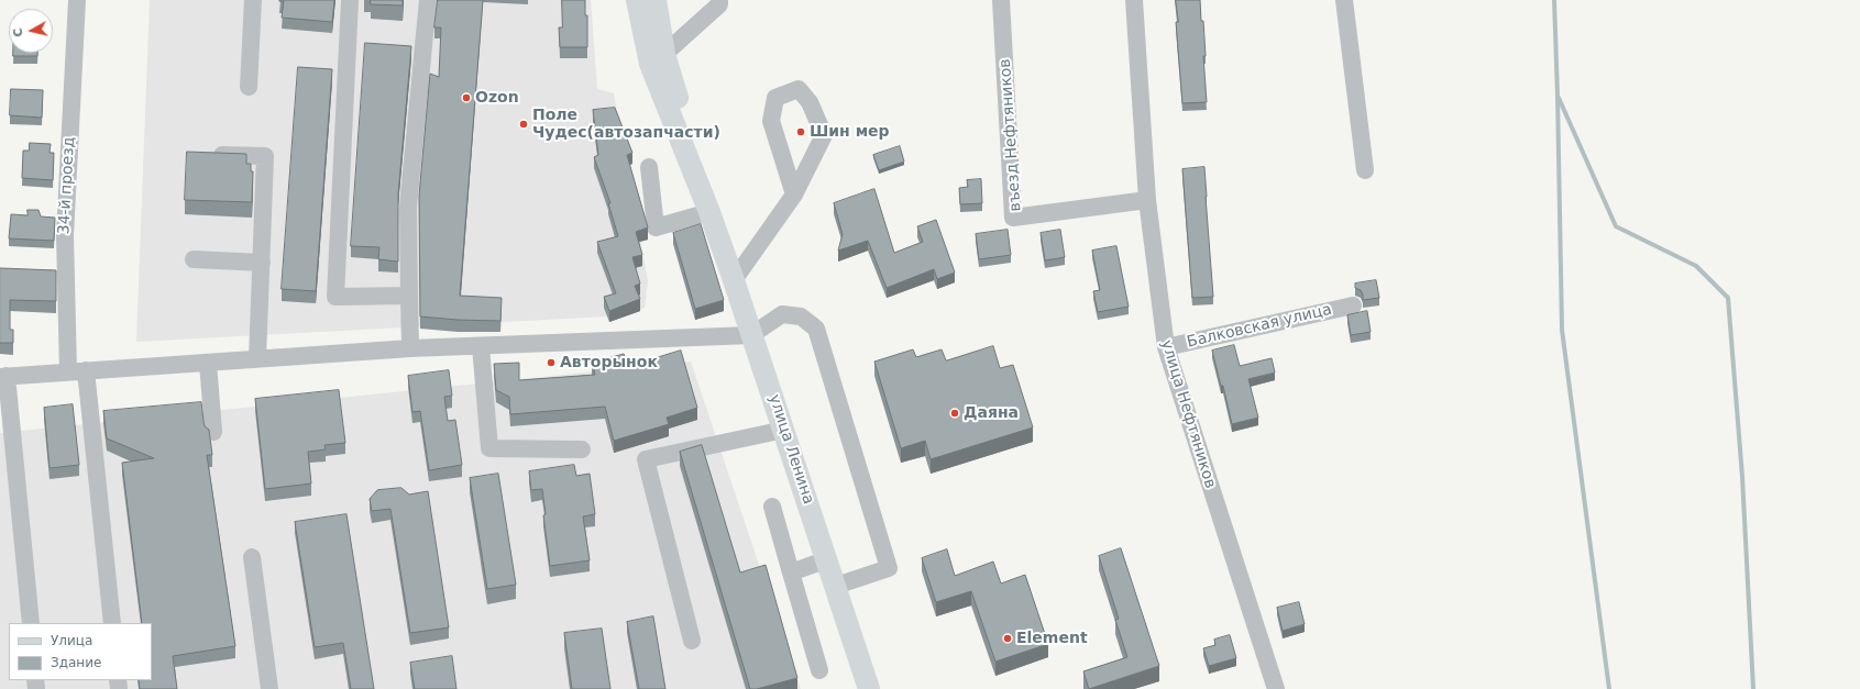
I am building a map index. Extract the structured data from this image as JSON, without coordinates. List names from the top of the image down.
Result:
{
  "streets": {
    "main road": ["улица Ленина"],
    "street": [
      "въезд Нефтяников",
      "34-й проезд",
      "Балковская улица",
      "улица Нефтяников"
    ]
  },
  "crossings": [
    ["въезд Нефтяников", "улица Нефтяников"],
    ["Балковская улица", "улица Нефтяников"]
  ],
  "places": [
    "Ozon",
    "Поле Чудес(автозапчасти)",
    "Шин мер",
    "Авторынок",
    "Даяна",
    "Element"
  ],
  "legend": ["Улица", "Здание"],
  "north": "left"
}
